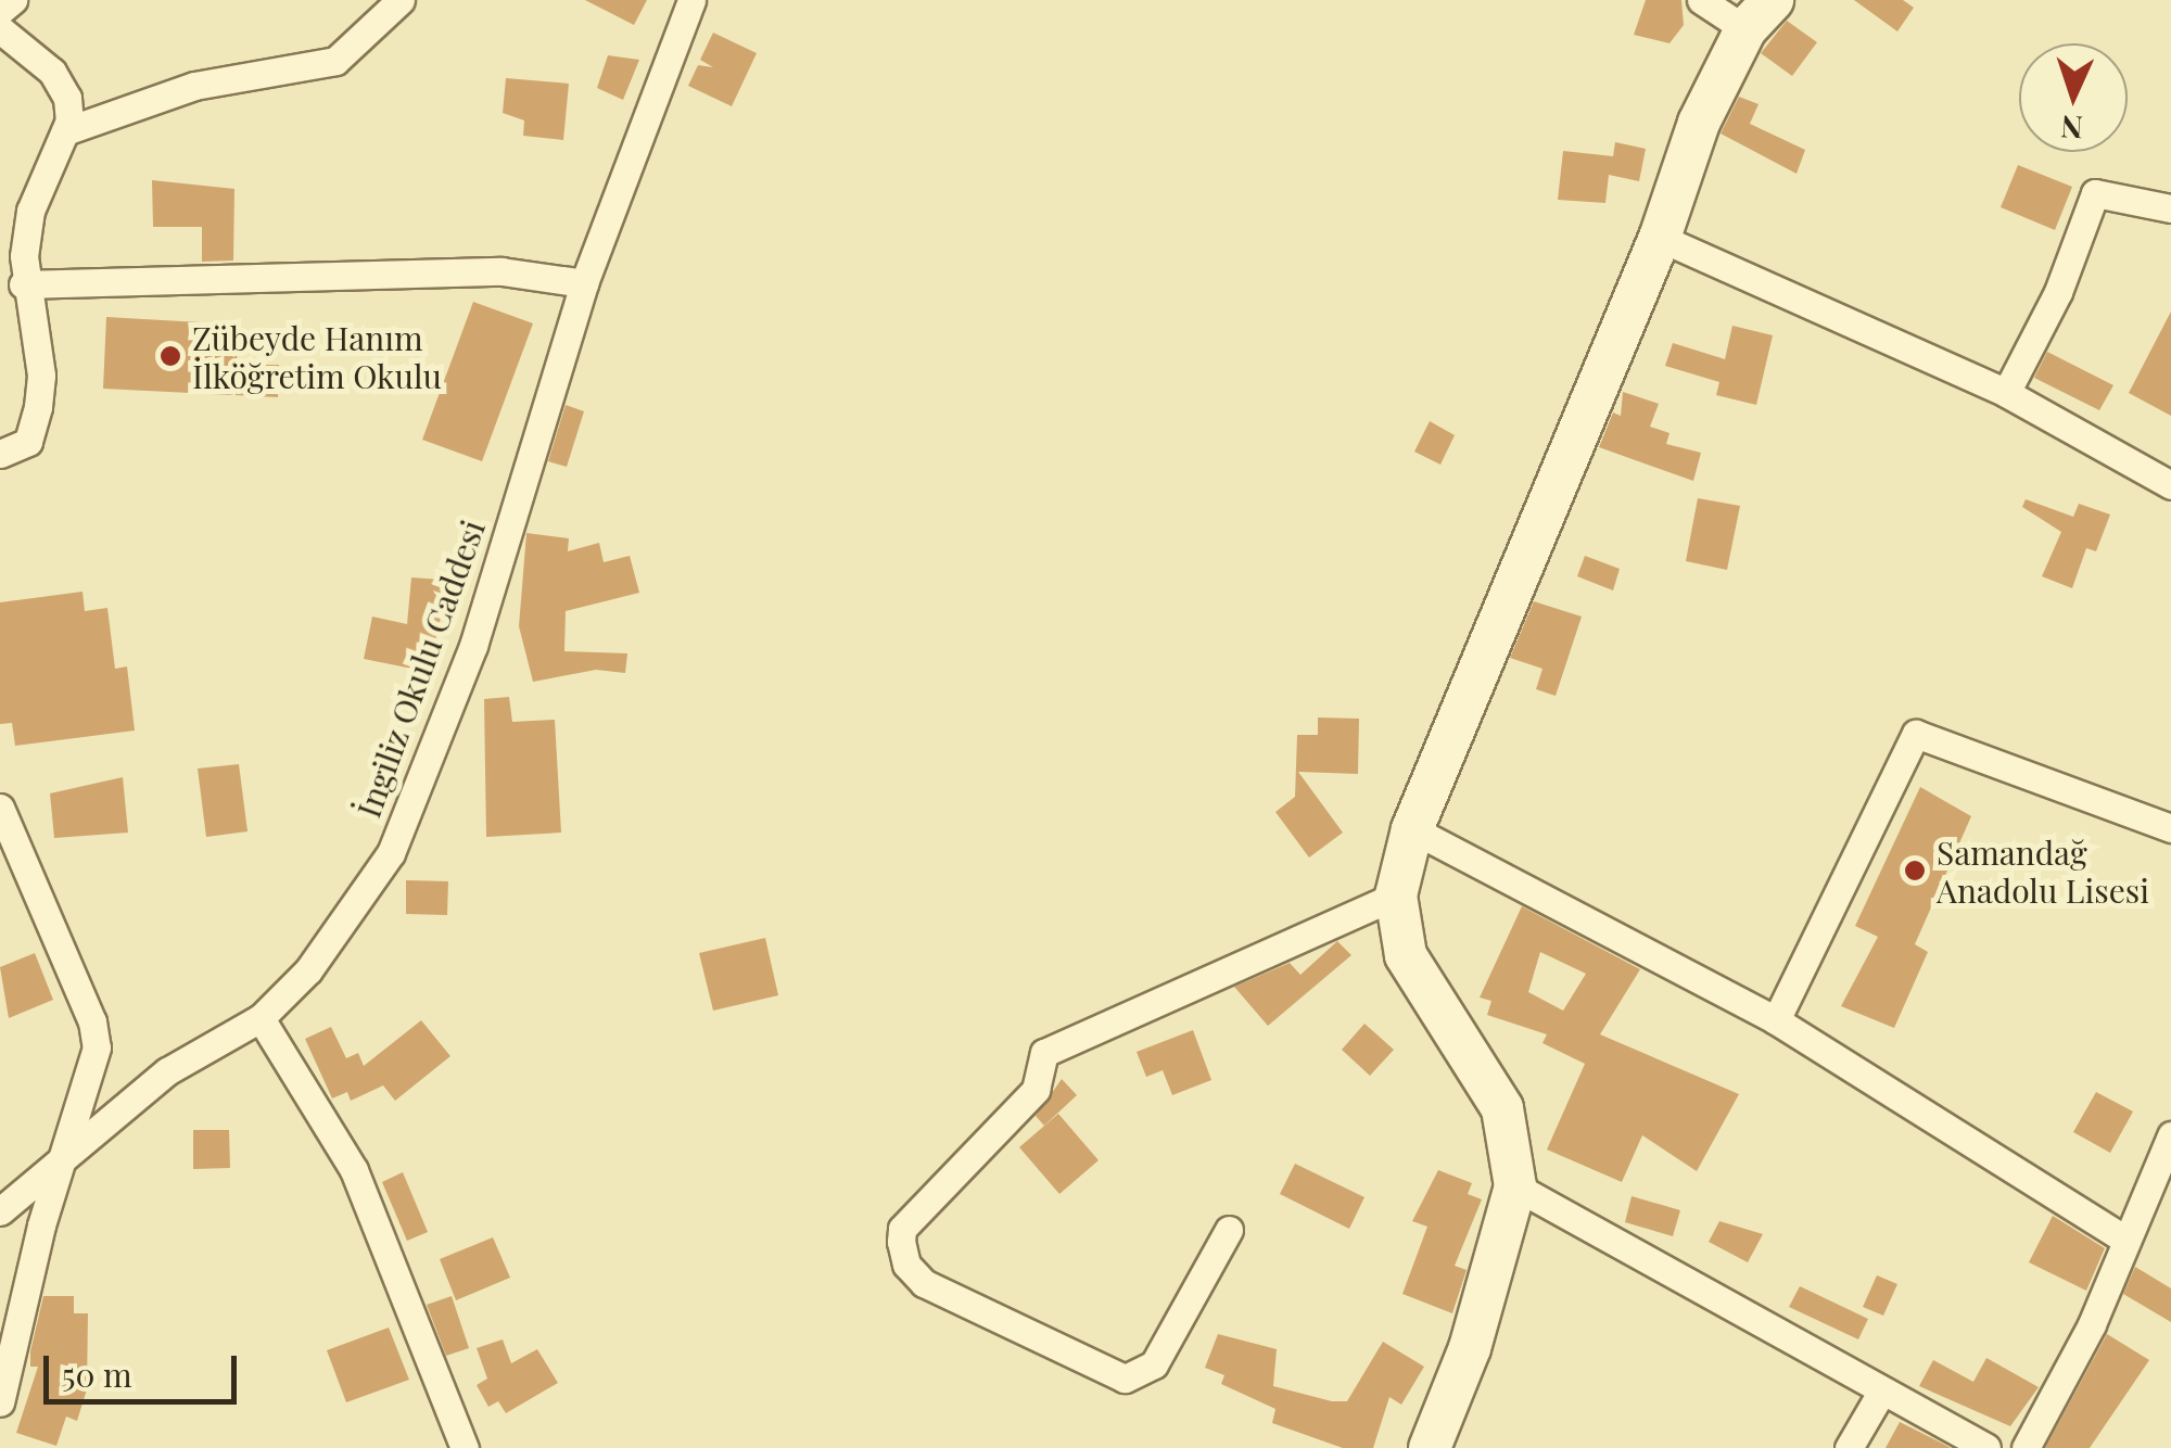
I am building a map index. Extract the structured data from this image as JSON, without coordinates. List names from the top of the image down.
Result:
{
  "streets": {
    "street": ["İngiliz Okulu Caddesi"]
  },
  "places": ["Zübeyde Hanım İlköğretim Okulu", "Samandağ Anadolu Lisesi"],
  "scale_bar": "50 m",
  "north": "bottom"
}
